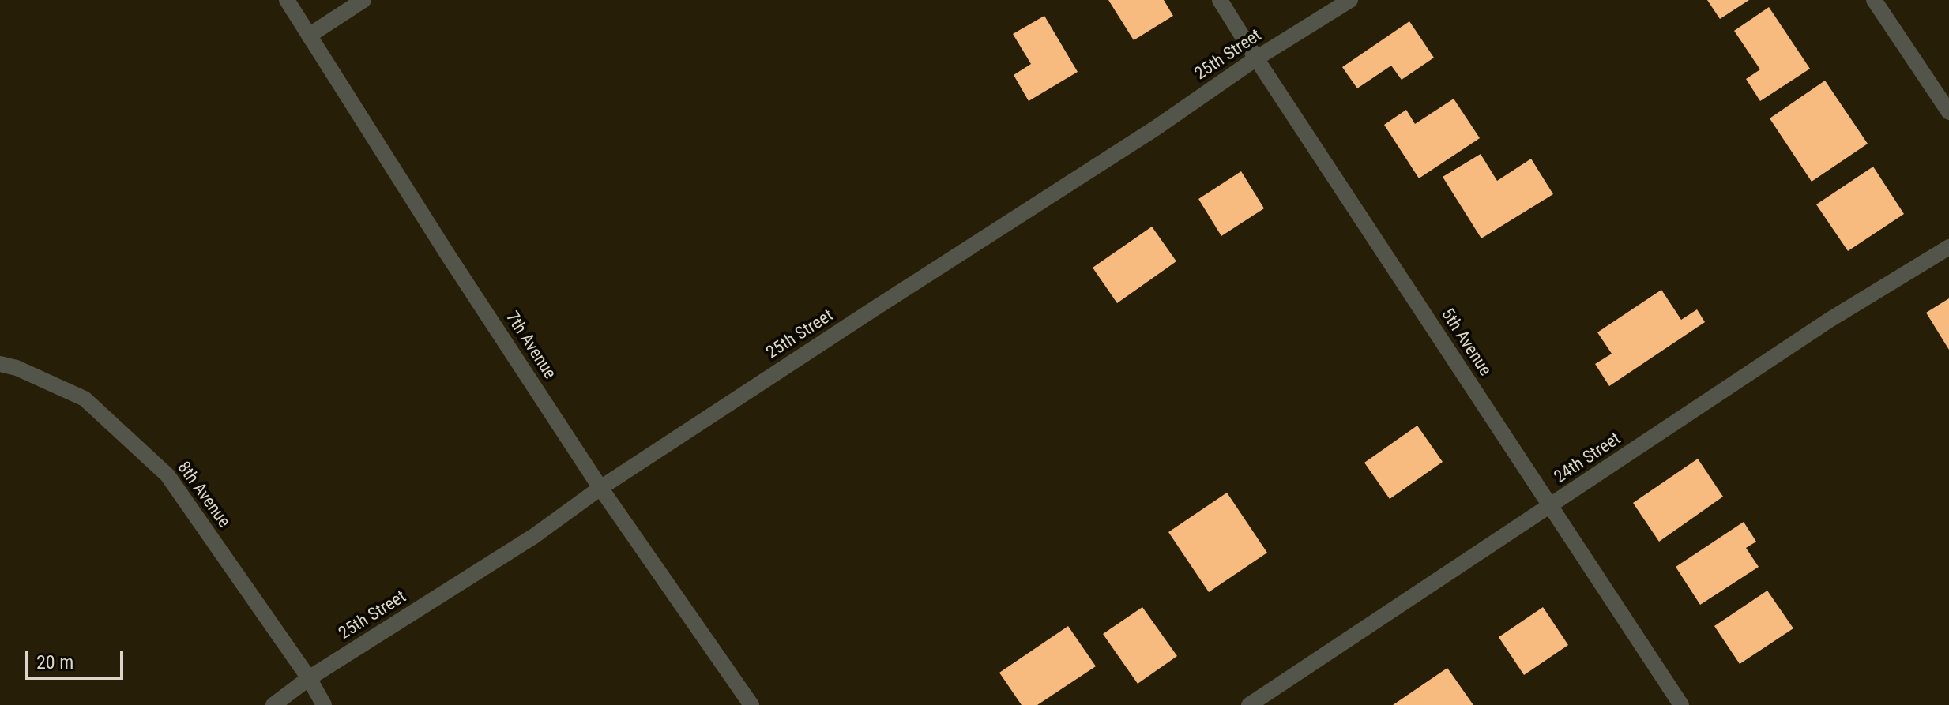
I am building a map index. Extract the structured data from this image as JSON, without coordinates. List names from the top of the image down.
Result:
{
  "streets": {
    "street": [
      "25th Street",
      "5th Avenue",
      "7th Avenue",
      "24th Street",
      "8th Avenue"
    ]
  },
  "crossings": [
    ["25th Street", "5th Avenue"],
    ["25th Street", "7th Avenue"],
    ["25th Street", "8th Avenue"],
    ["5th Avenue", "24th Street"]
  ],
  "scale_bar": "20 m"
}
